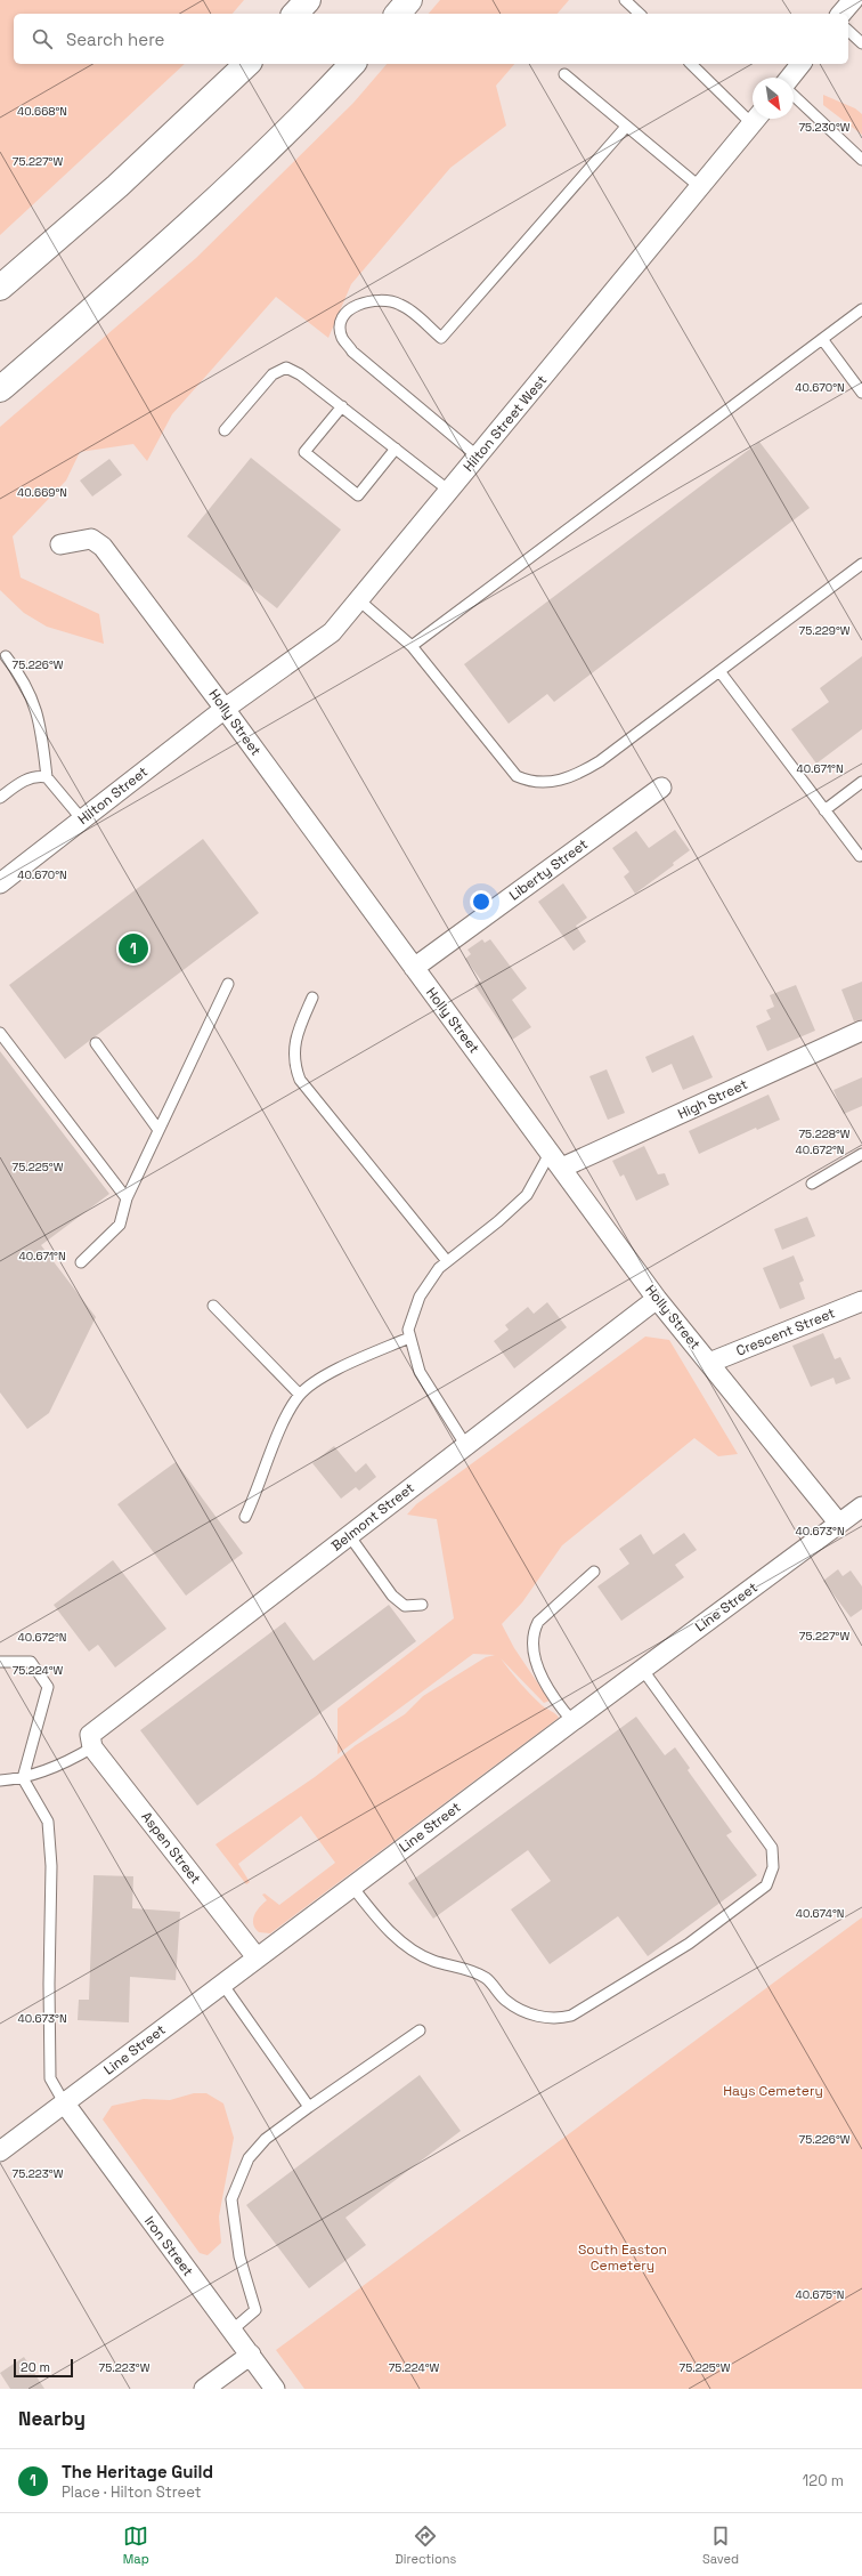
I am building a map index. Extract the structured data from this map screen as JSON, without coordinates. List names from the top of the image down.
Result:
{
  "streets": {
    "street": [
      "Hilton Street West",
      "Holly Street",
      "Hilton Street",
      "Liberty Street",
      "High Street",
      "Crescent Street",
      "Belmont Street",
      "Line Street",
      "Aspen Street",
      "Iron Street"
    ]
  },
  "crossings": [
    ["Hilton Street West", "Holly Street"],
    ["Hilton Street West", "Hilton Street"],
    ["Holly Street", "Hilton Street"],
    ["Holly Street", "Liberty Street"],
    ["Holly Street", "High Street"],
    ["Holly Street", "Crescent Street"],
    ["Holly Street", "Belmont Street"],
    ["Holly Street", "Line Street"],
    ["Belmont Street", "Aspen Street"],
    ["Line Street", "Aspen Street"],
    ["Line Street", "Iron Street"]
  ],
  "parks": ["Hays Cemetery", "South Easton Cemetery"],
  "scale_bar": "20 m",
  "north": "bottom right",
  "page": {
    "search": "Search here",
    "pins": "1",
    "scale": "20 m",
    "heading": "Nearby",
    "list": [
      {
        "mark": "1",
        "name": "The Heritage Guild",
        "note": "Place · Hilton Street",
        "value": "120 m"
      }
    ],
    "nav": ["Map", "Directions", "Saved"]
  },
  "coordinates": [
    "40.668°N",
    "75.230°W",
    "75.227°W",
    "40.670°N",
    "40.669°N",
    "75.229°W",
    "75.226°W",
    "40.671°N",
    "75.228°W",
    "40.672°N",
    "75.225°W",
    "40.673°N",
    "75.224°W",
    "40.674°N",
    "75.223°W",
    "40.675°N"
  ]
}
